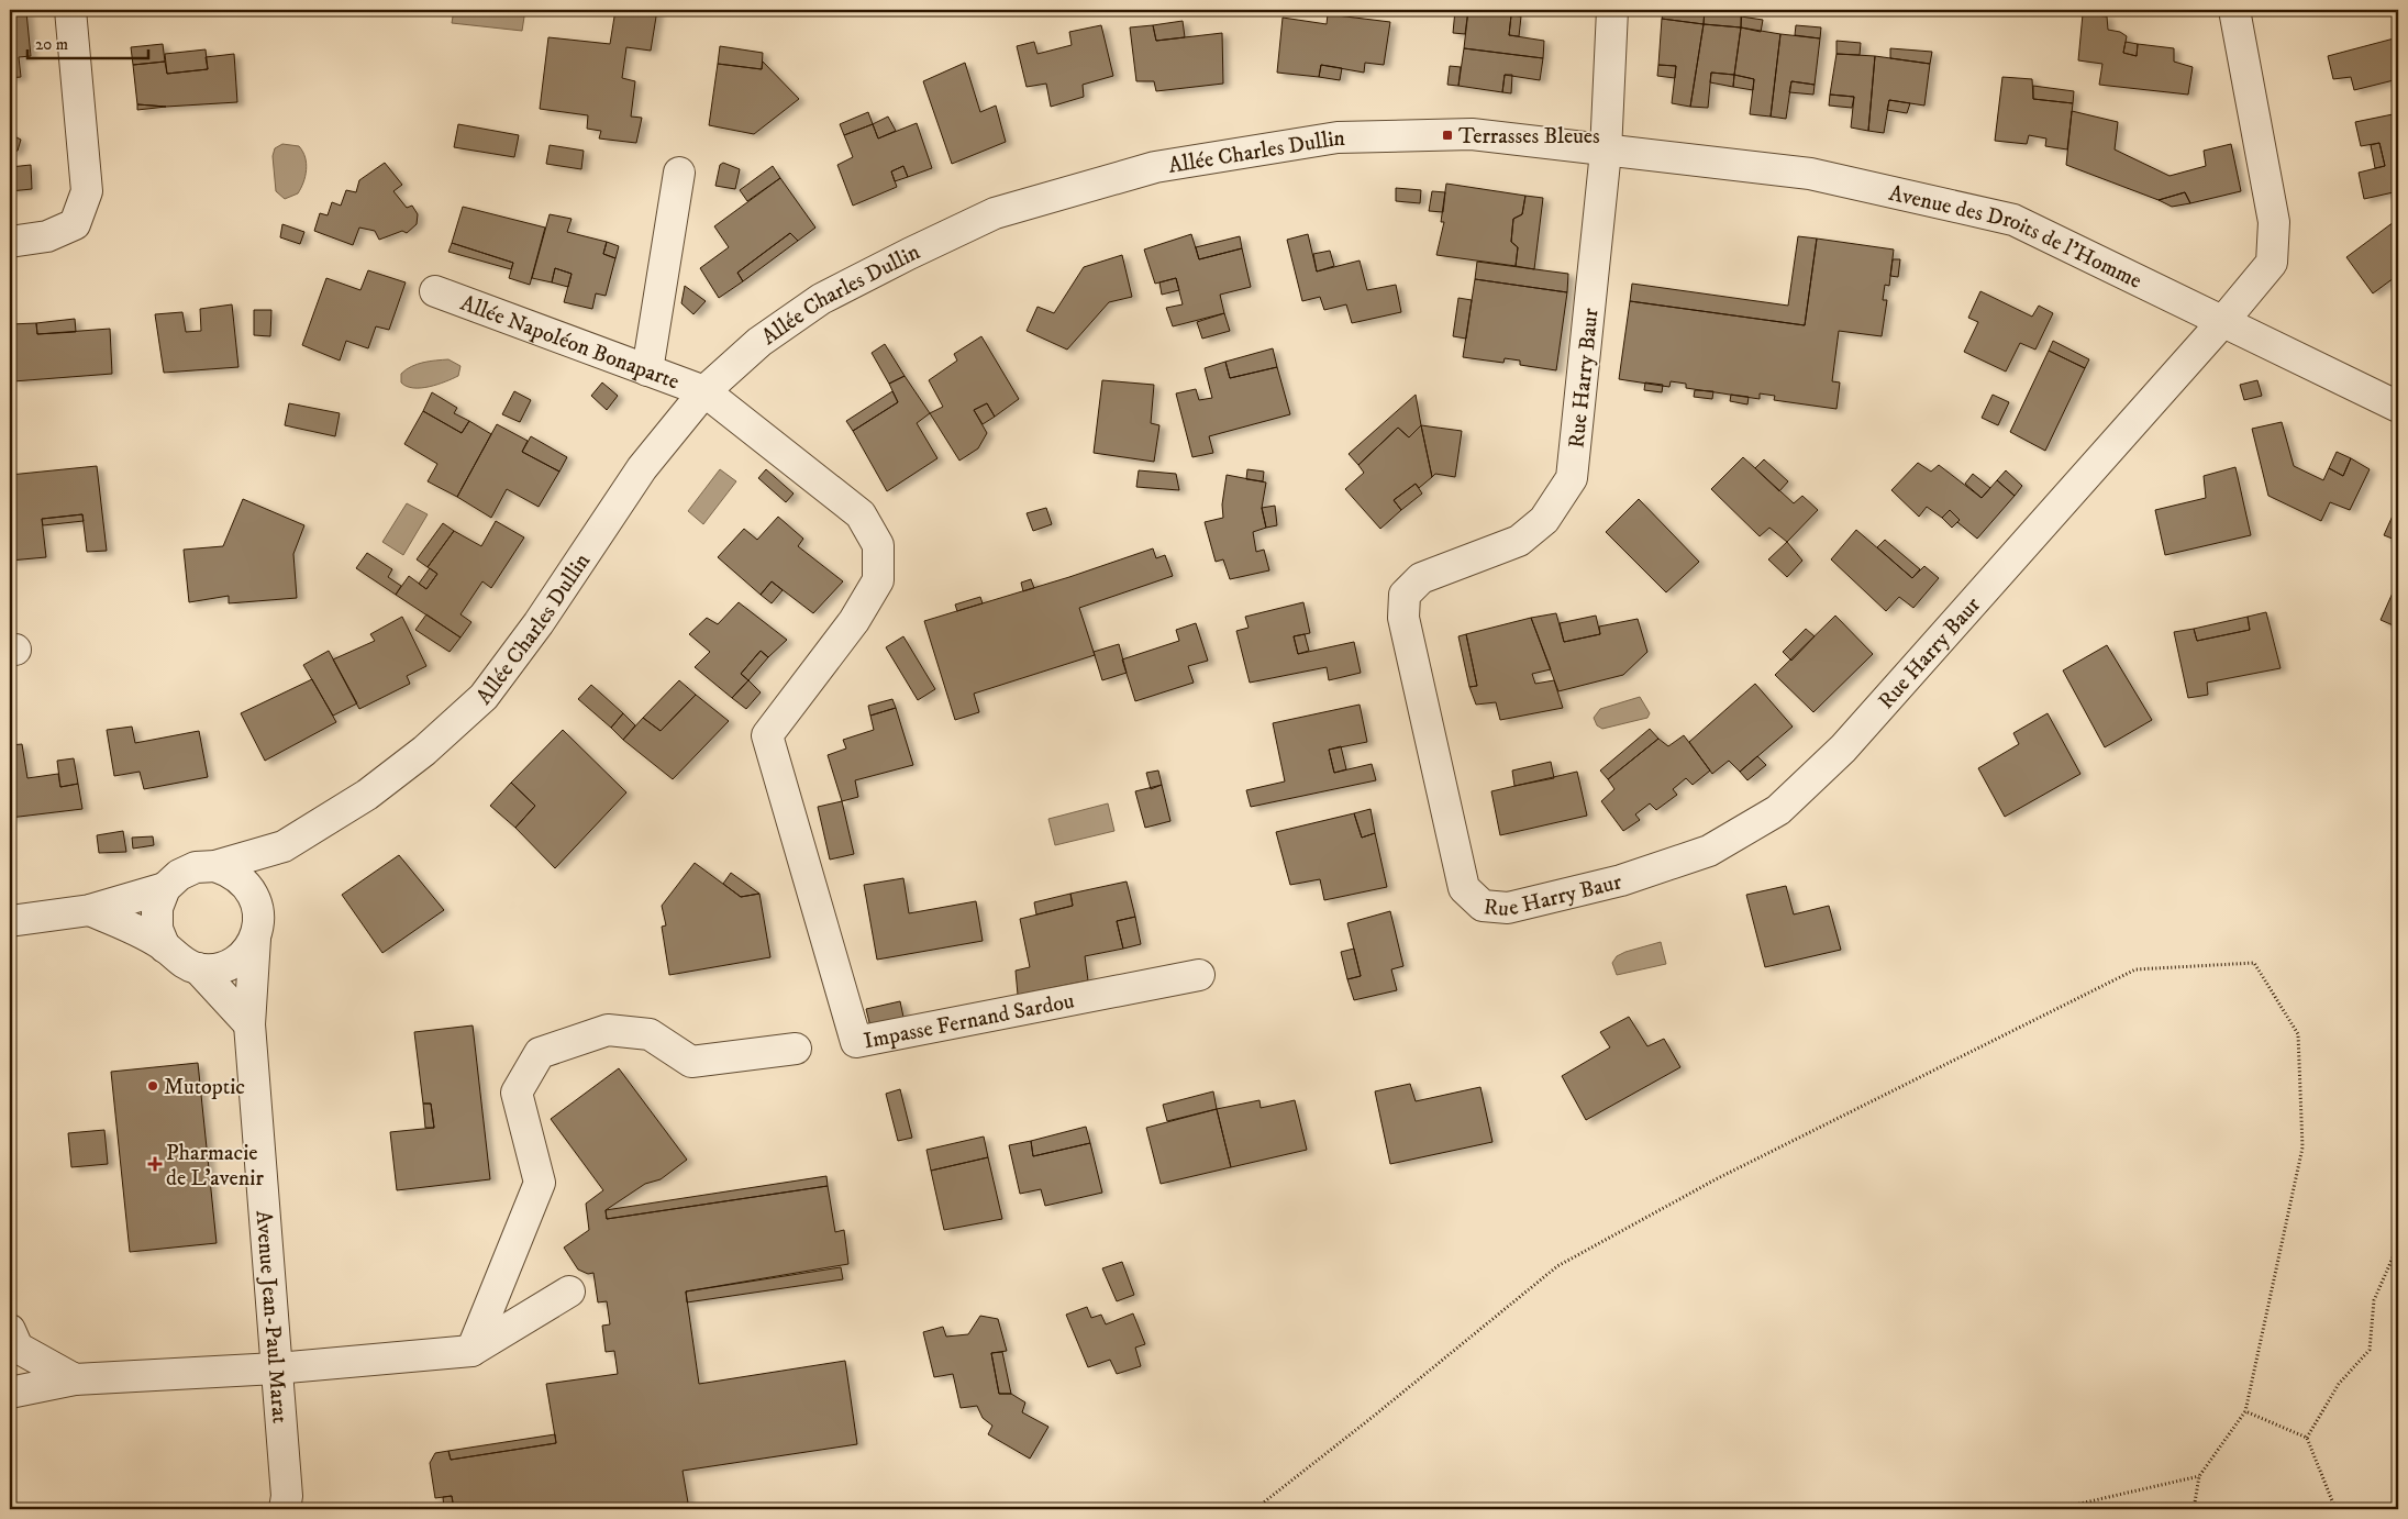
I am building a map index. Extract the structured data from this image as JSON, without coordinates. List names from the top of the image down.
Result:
{
  "streets": {
    "street": [
      "Allée Charles Dullin",
      "Avenue des Droits de l'Homme",
      "Allée Napoléon Bonaparte",
      "Rue Harry Baur",
      "Impasse Fernand Sardou",
      "Avenue Jean-Paul Marat"
    ]
  },
  "crossings": [
    ["Allée Charles Dullin", "Avenue des Droits de l'Homme"],
    ["Allée Charles Dullin", "Allée Napoléon Bonaparte"],
    ["Allée Charles Dullin", "Rue Harry Baur"],
    ["Allée Charles Dullin", "Avenue Jean-Paul Marat"],
    ["Avenue des Droits de l'Homme", "Rue Harry Baur"],
    ["Allée Napoléon Bonaparte", "Impasse Fernand Sardou"]
  ],
  "places": {
    "transit": ["Terrasses Bleues"],
    "other": ["Mutoptic"],
    "health": ["Pharmacie de L'avenir"]
  },
  "scale_bar": "20 m"
}
